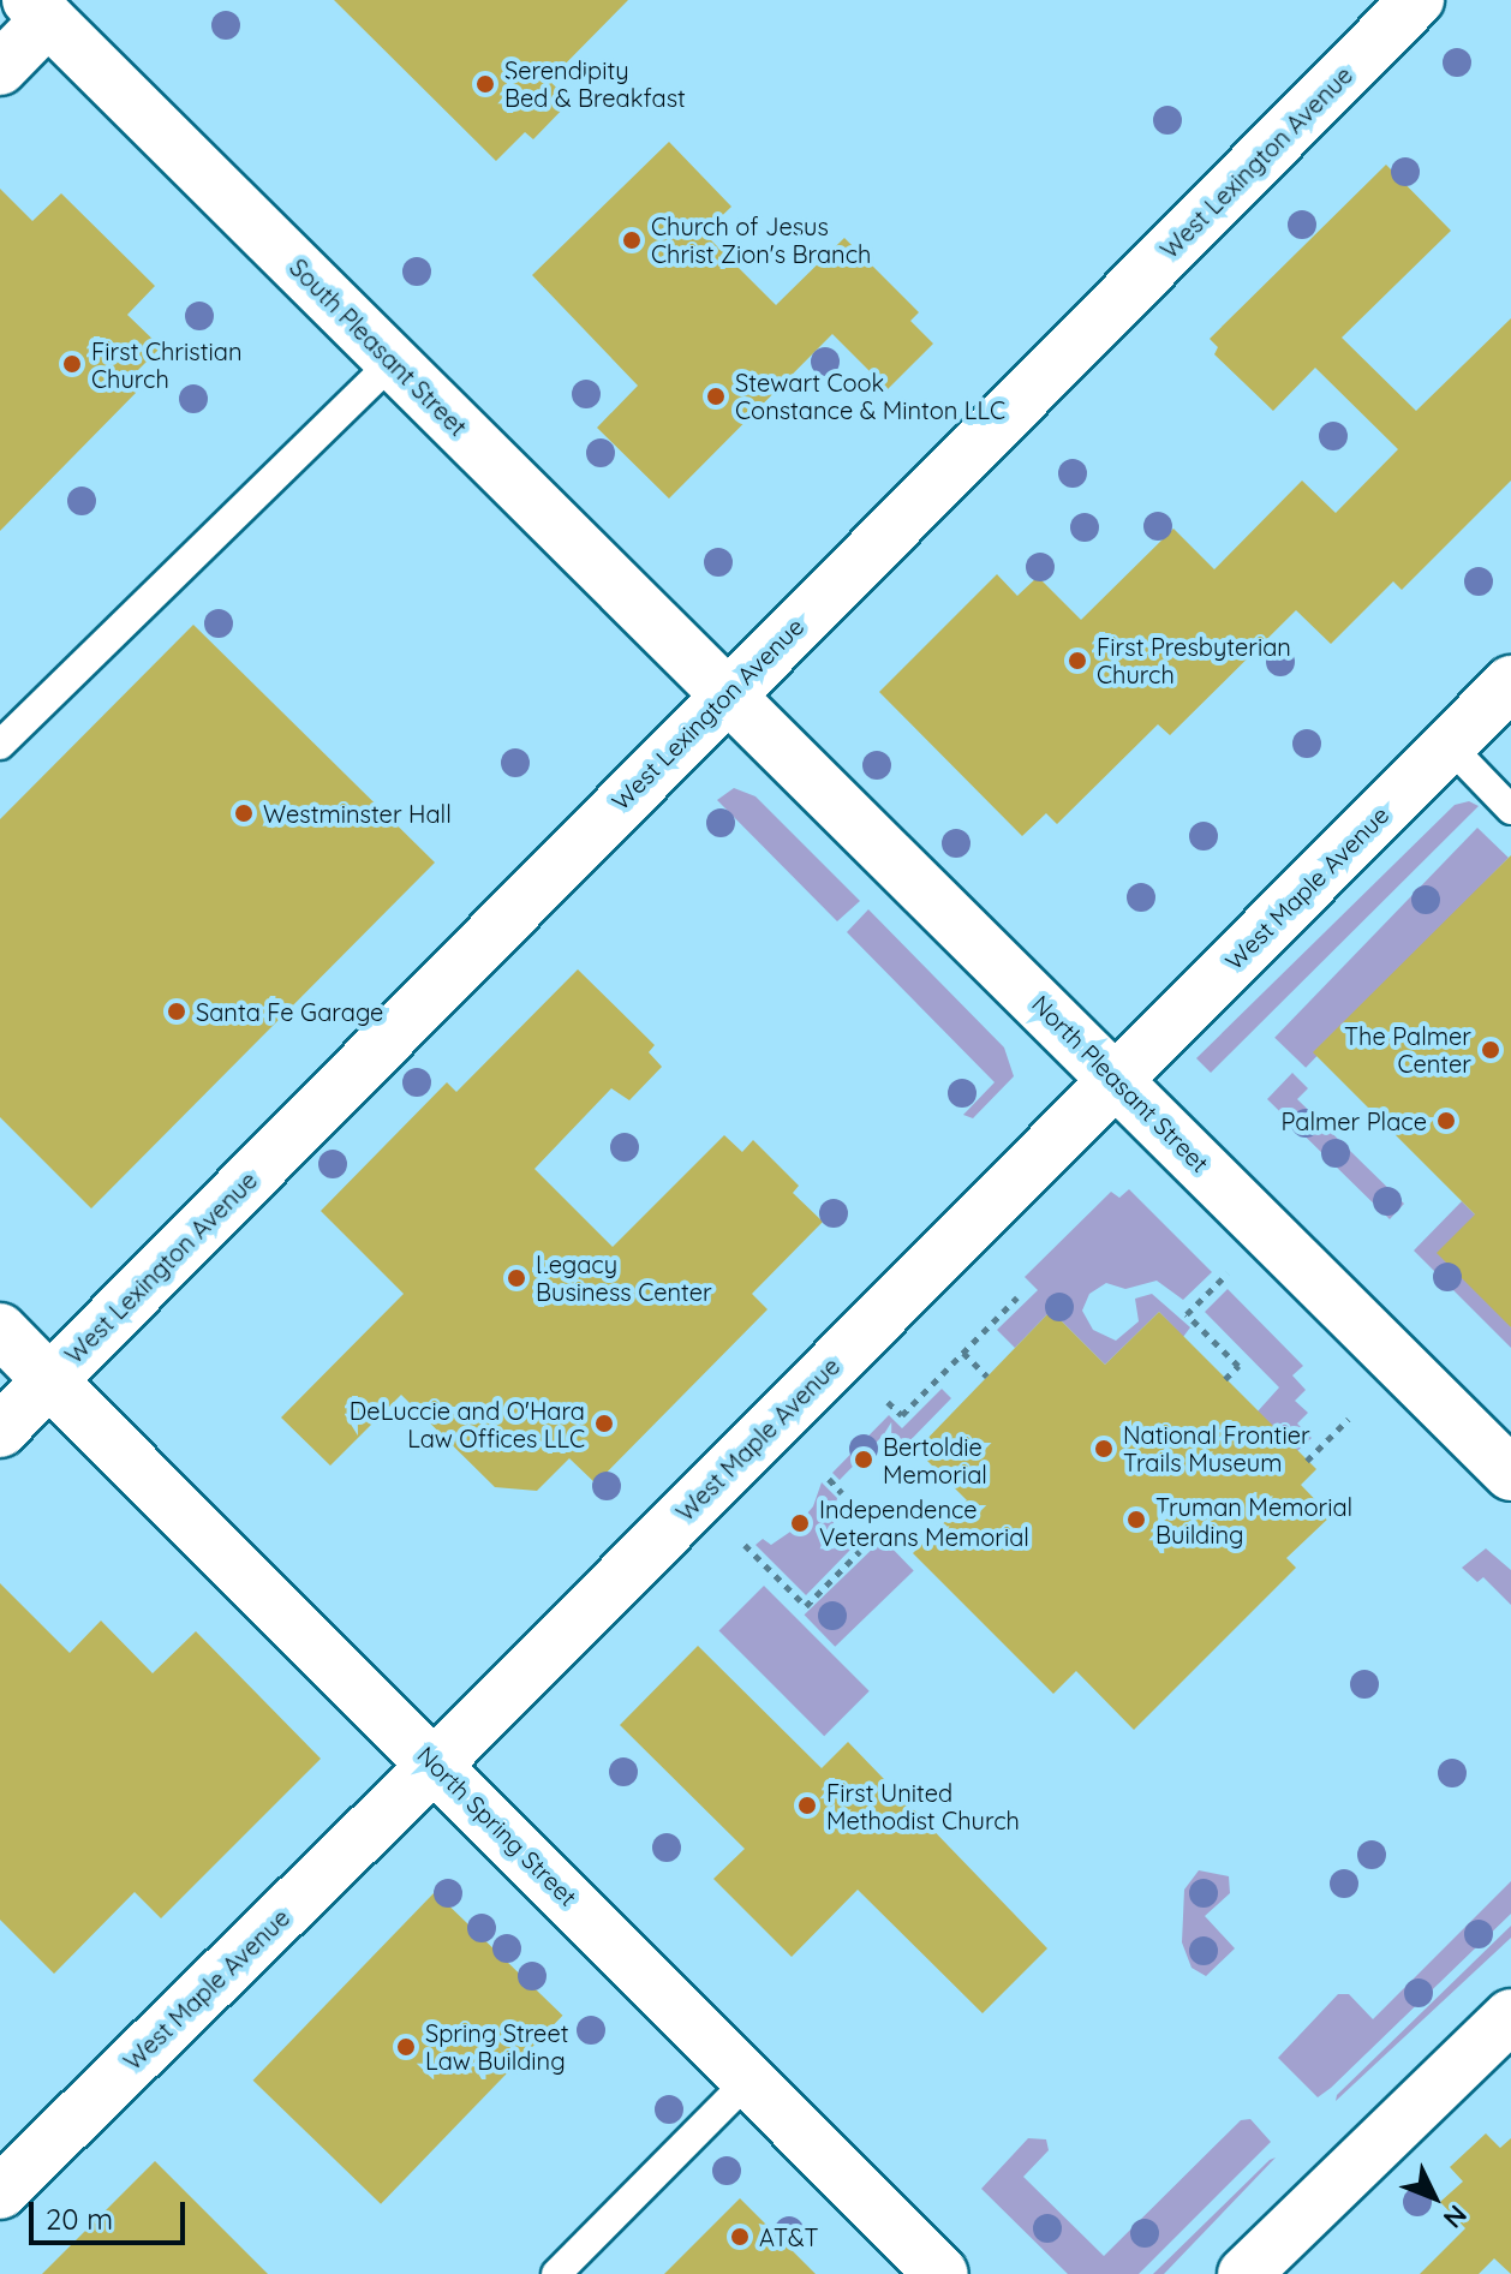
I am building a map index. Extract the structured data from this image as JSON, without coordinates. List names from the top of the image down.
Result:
{
  "streets": {
    "street": [
      "West Lexington Avenue",
      "South Pleasant Street",
      "West Maple Avenue",
      "North Pleasant Street",
      "North Spring Street"
    ]
  },
  "crossings": [
    ["West Lexington Avenue", "South Pleasant Street"],
    ["West Lexington Avenue", "North Pleasant Street"],
    ["West Lexington Avenue", "North Spring Street"],
    ["South Pleasant Street", "North Pleasant Street"],
    ["West Maple Avenue", "North Pleasant Street"],
    ["West Maple Avenue", "North Spring Street"]
  ],
  "places": [
    "Serendipity Bed & Breakfast",
    "Church of Jesus Christ Zion's Branch",
    "First Christian Church",
    "Stewart Cook Constance & Minton LLC",
    "First Presbyterian Church",
    "Westminster Hall",
    "Santa Fe Garage",
    "The Palmer Center",
    "Palmer Place",
    "Legacy Business Center",
    "DeLuccie and O'Hara Law Offices LLC",
    "National Frontier Trails Museum",
    "Bertoldie Memorial",
    "Truman Memorial Building",
    "Independence Veterans Memorial",
    "First United Methodist Church",
    "Spring Street Law Building",
    "AT&T"
  ],
  "scale_bar": "20 m",
  "north": "bottom right"
}
